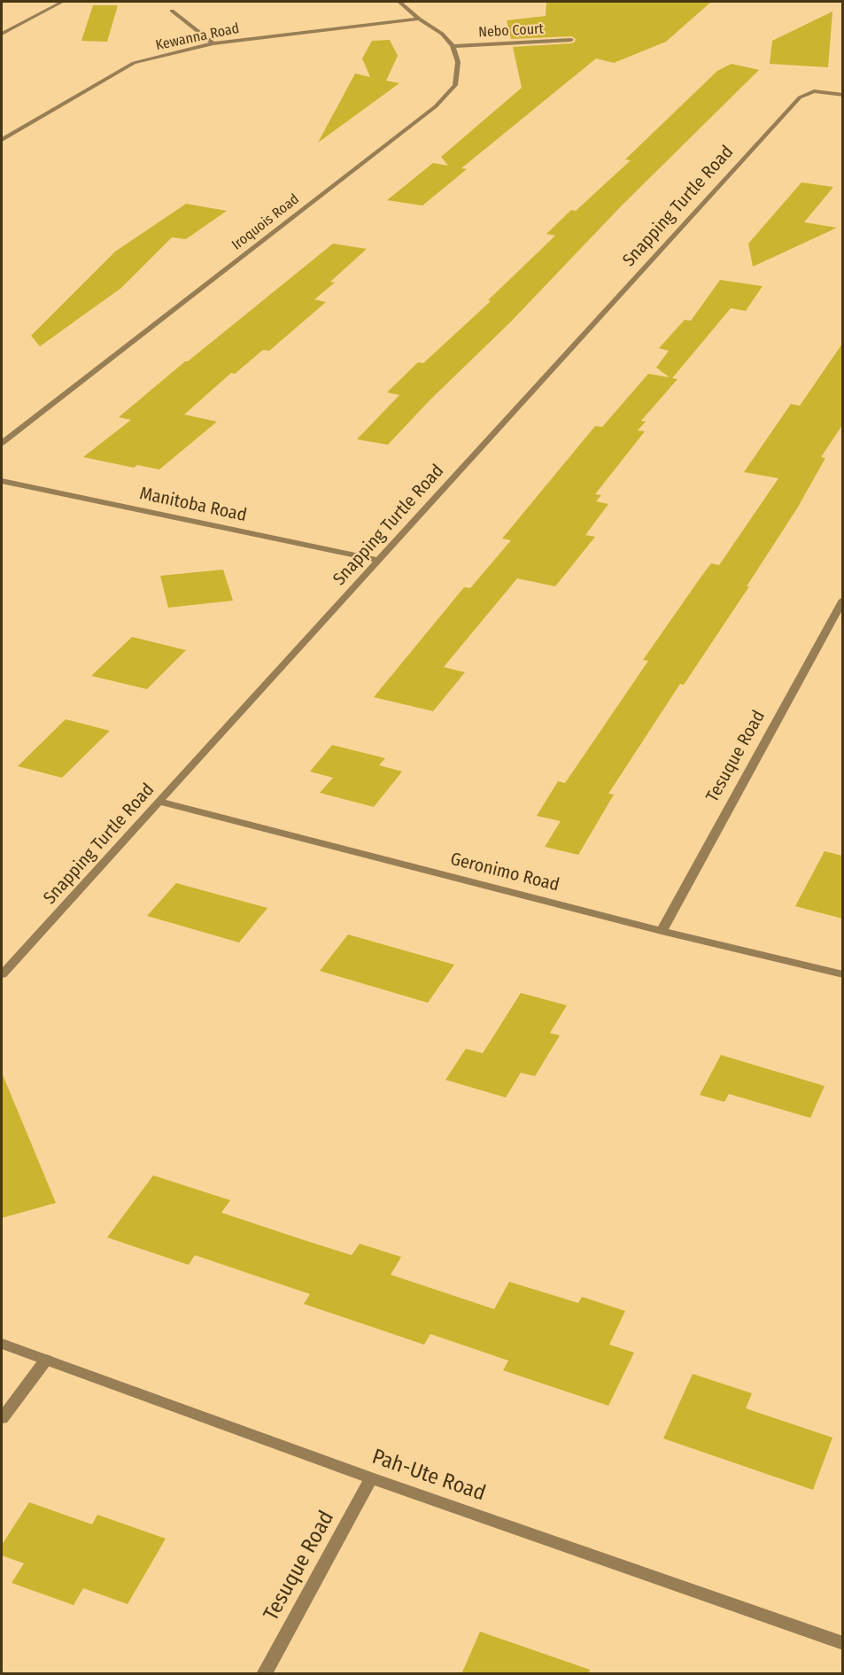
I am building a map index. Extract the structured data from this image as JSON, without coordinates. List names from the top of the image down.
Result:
{
  "streets": {
    "street": [
      "Nebo Court",
      "Kewanna Road",
      "Snapping Turtle Road",
      "Iroquois Road",
      "Manitoba Road",
      "Tesuque Road",
      "Geronimo Road",
      "Pah-Ute Road"
    ]
  },
  "crossings": [
    ["Nebo Court", "Iroquois Road"],
    ["Snapping Turtle Road", "Manitoba Road"],
    ["Snapping Turtle Road", "Geronimo Road"],
    ["Tesuque Road", "Geronimo Road"],
    ["Tesuque Road", "Pah-Ute Road"]
  ]
}
